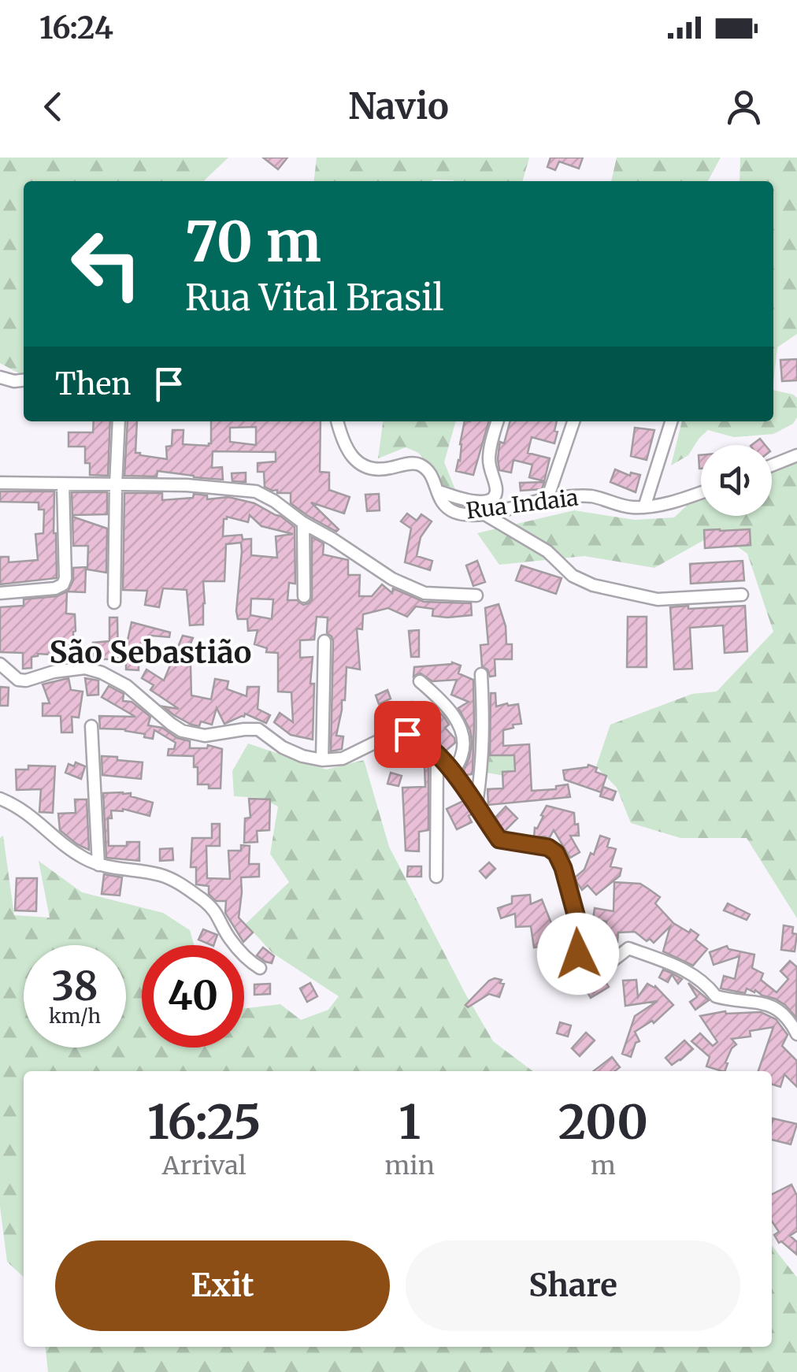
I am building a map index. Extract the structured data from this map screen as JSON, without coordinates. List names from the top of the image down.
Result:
{
  "streets": {
    "street": ["Rua Indaia"]
  },
  "districts": ["São Sebastião"],
  "page": {
    "status": "16:24",
    "header": "Navio",
    "turn": ["70 m", "Rua Vital Brasil"],
    "then": "Then",
    "speed": "38 km/h",
    "limit": "40",
    "eta": [
      "16:25",
      "Arrival",
      "1",
      "min",
      "200",
      "m"
    ],
    "buttons": ["Exit", "Share"]
  }
}
